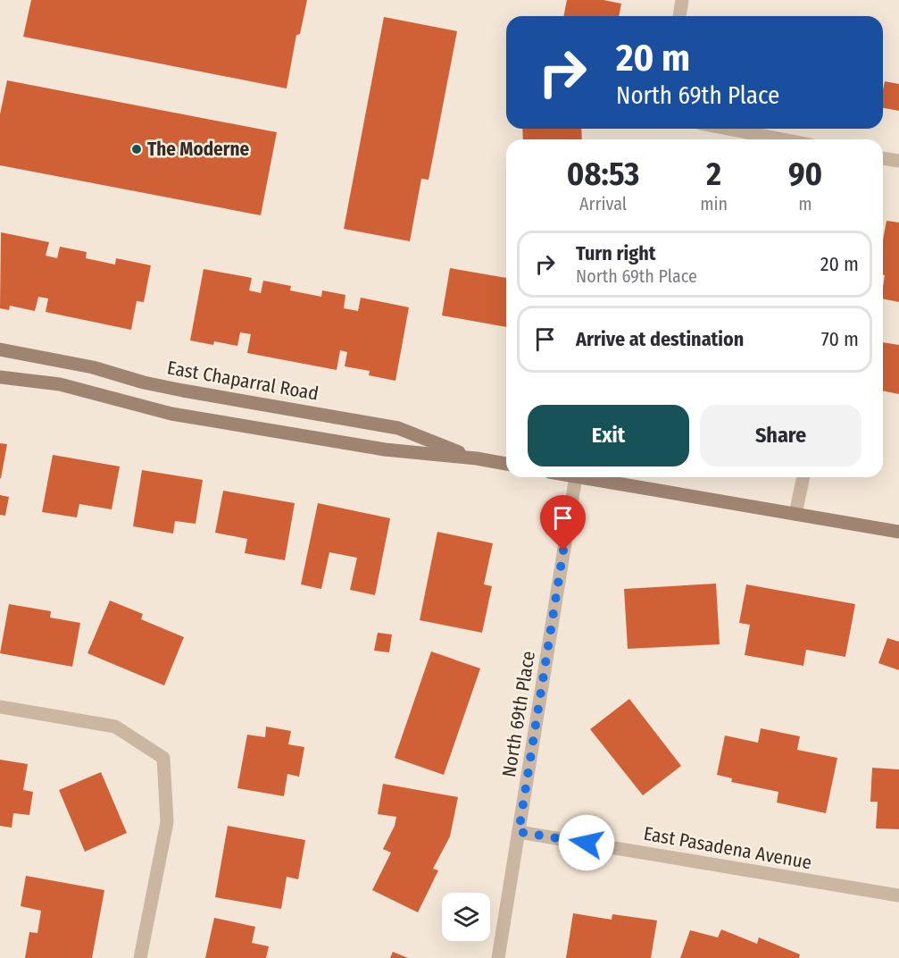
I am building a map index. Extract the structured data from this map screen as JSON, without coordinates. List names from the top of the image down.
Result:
{
  "streets": {
    "main road": ["East Chaparral Road"],
    "street": ["North 69th Place", "East Pasadena Avenue"]
  },
  "crossings": [
    ["North 69th Place", "East Pasadena Avenue"]
  ],
  "places": ["The Moderne"],
  "page": {
    "turn": ["20 m", "North 69th Place"],
    "eta": [
      "08:53",
      "Arrival",
      "2",
      "min",
      "90",
      "m"
    ],
    "list": [
      {
        "name": "Turn right",
        "note": "North 69th Place",
        "value": "20 m"
      },
      {
        "name": "Arrive at destination",
        "value": "70 m"
      }
    ],
    "buttons": ["Exit", "Share"]
  }
}
